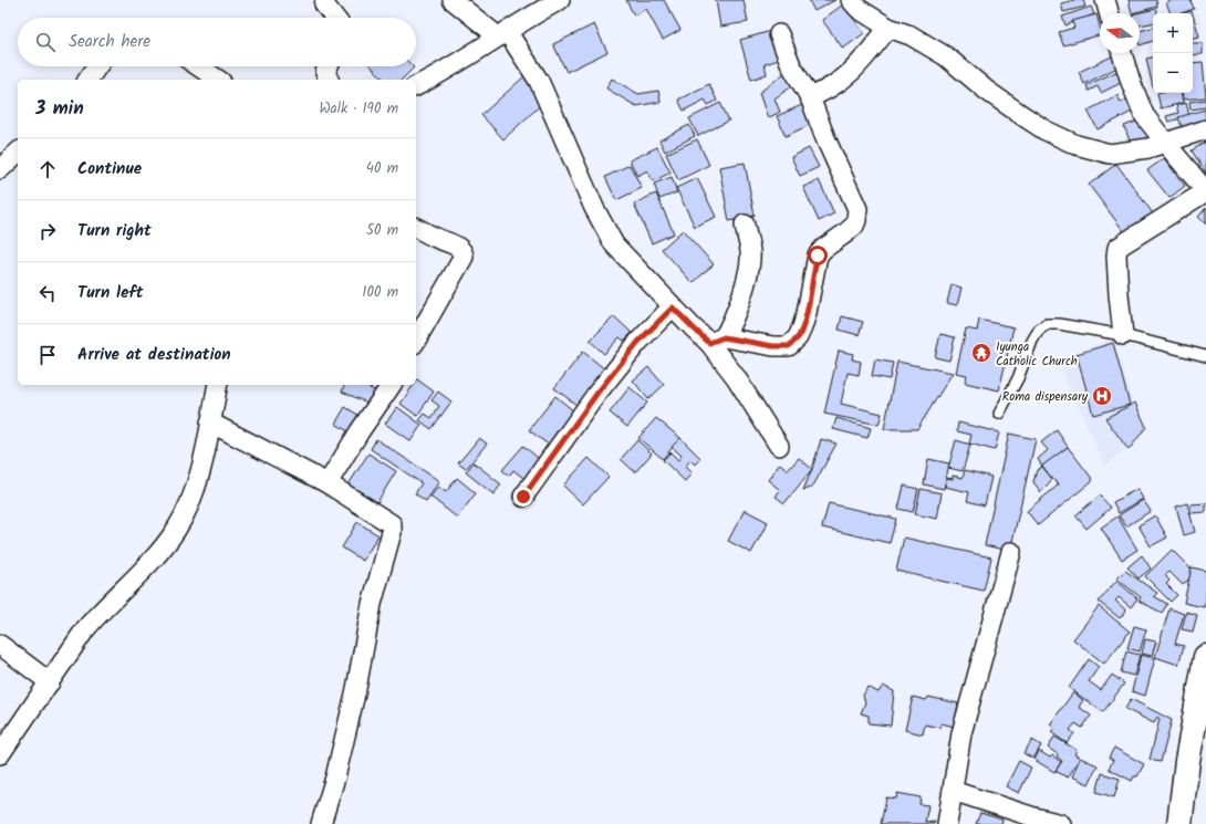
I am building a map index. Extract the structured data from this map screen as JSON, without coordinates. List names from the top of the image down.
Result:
{
  "places": {
    "temple": ["Iyunga Catholic Church"],
    "hospital": ["Roma dispensary"]
  },
  "north": "left",
  "page": {
    "map_buttons": ["+", "−"],
    "search": "Search here",
    "heading": ["3 min", "Walk · 190 m"],
    "list": [
      ["Continue", "40 m"],
      ["Turn right", "50 m"],
      ["Turn left", "100 m"],
      "Arrive at destination"
    ]
  }
}
